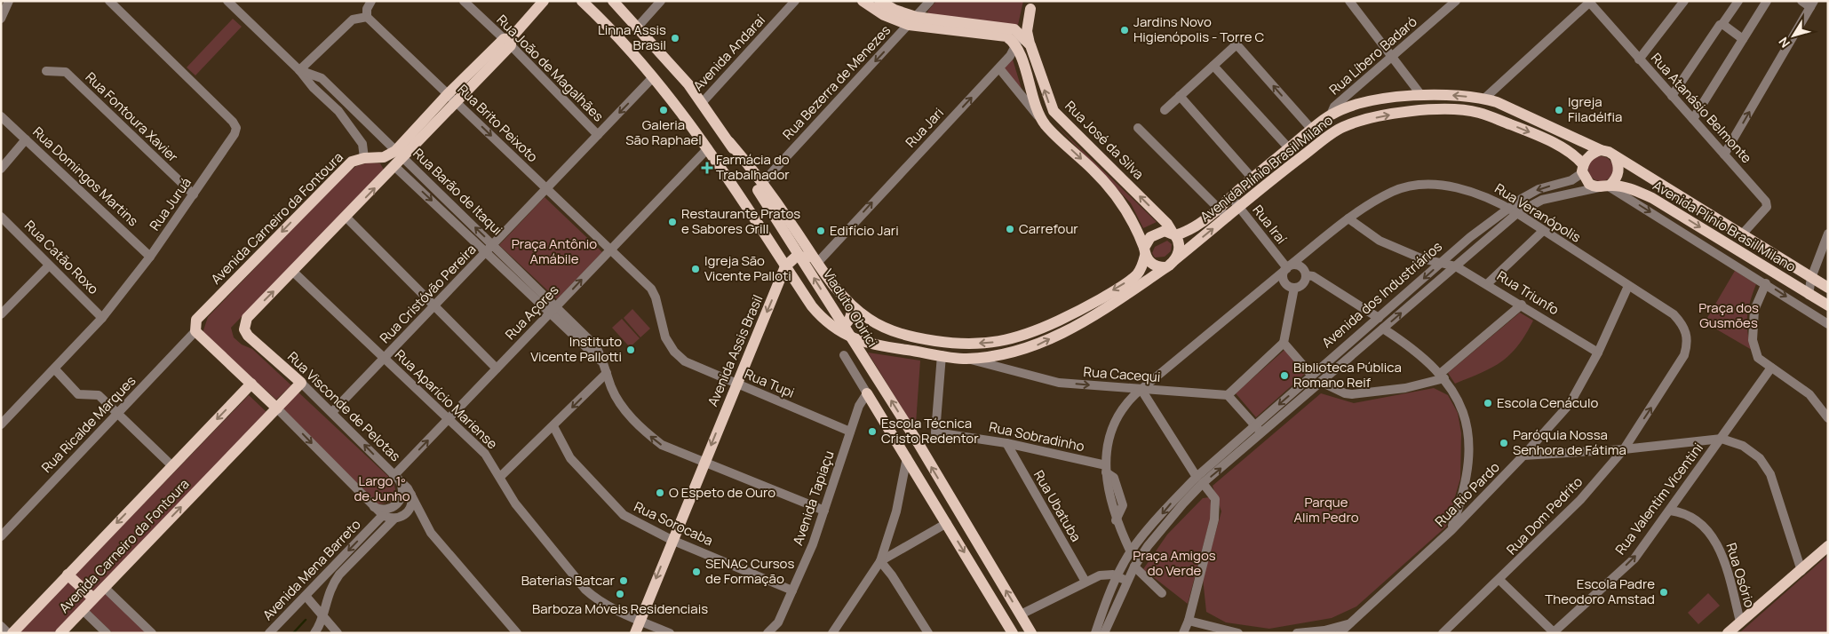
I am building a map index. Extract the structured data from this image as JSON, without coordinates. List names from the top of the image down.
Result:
{
  "streets": {
    "main road": [
      "Rua José da Silva",
      "Avenida Plínio Brasil Milano",
      "Avenida Carneiro da Fontoura",
      "Avenida dos Industriários",
      "Viaduto Obirici",
      "Avenida Assis Brasil",
      "Rua Visconde de Pelotas"
    ],
    "street": [
      "Avenida Andaraí",
      "Rua Líbero Badaró",
      "Rua João de Magalhães",
      "Rua Bezerra de Menezes",
      "Rua Atanásio Belmonte",
      "Rua Fontoura Xavier",
      "Rua Brito Peixoto",
      "Rua Jari",
      "Rua Domingos Martins",
      "Rua Barão de Itaqui",
      "Rua Juruá",
      "Rua Veranópolis",
      "Rua Iraí",
      "Rua Catão Roxo",
      "Rua Triunfo",
      "Rua Cristóvão Pereira",
      "Rua Açores",
      "Rua Cacequi",
      "Rua Tupi",
      "Rua Aparício Mariense",
      "Rua Ricalde Marques",
      "Rua Sobradinho",
      "Rua Rio Pardo",
      "Avenida Tapiaçu",
      "Rua Valentim Vicentini",
      "Rua Ubatuba",
      "Rua Dom Pedrito",
      "Rua Sorocaba",
      "Avenida Mena Barreto",
      "Rua Osório"
    ]
  },
  "crossings": [
    ["Rua Líbero Badaró", "Avenida Plínio Brasil Milano"],
    ["Rua João de Magalhães", "Avenida Carneiro da Fontoura"],
    ["Rua João de Magalhães", "Rua Cristóvão Pereira"],
    ["Rua Bezerra de Menezes", "Viaduto Obirici"],
    ["Rua Atanásio Belmonte", "Avenida Plínio Brasil Milano"],
    ["Rua Fontoura Xavier", "Rua Juruá"],
    ["Rua Brito Peixoto", "Avenida Carneiro da Fontoura"],
    ["Rua Brito Peixoto", "Rua Cristóvão Pereira"],
    ["Rua Brito Peixoto", "Rua Açores"],
    ["Rua Brito Peixoto", "Rua Tupi"],
    ["Rua Jari", "Rua José da Silva"],
    ["Rua José da Silva", "Avenida Plínio Brasil Milano"],
    ["Avenida Plínio Brasil Milano", "Rua Iraí"],
    ["Avenida Plínio Brasil Milano", "Avenida dos Industriários"],
    ["Rua Domingos Martins", "Rua Juruá"],
    ["Rua Barão de Itaqui", "Avenida Carneiro da Fontoura"],
    ["Rua Barão de Itaqui", "Rua Cristóvão Pereira"],
    ["Rua Barão de Itaqui", "Rua Açores"],
    ["Rua Juruá", "Rua Catão Roxo"],
    ["Rua Veranópolis", "Rua Iraí"],
    ["Rua Veranópolis", "Rua Triunfo"],
    ["Rua Veranópolis", "Avenida dos Industriários"],
    ["Rua Veranópolis", "Rua Cacequi"],
    ["Rua Veranópolis", "Rua Sobradinho"],
    ["Rua Veranópolis", "Rua Rio Pardo"],
    ["Rua Veranópolis", "Rua Dom Pedrito"],
    ["Avenida Carneiro da Fontoura", "Rua Aparício Mariense"],
    ["Avenida Carneiro da Fontoura", "Rua Visconde de Pelotas"],
    ["Avenida Carneiro da Fontoura", "Rua Ricalde Marques"],
    ["Rua Triunfo", "Avenida dos Industriários"],
    ["Rua Triunfo", "Rua Rio Pardo"],
    ["Rua Cristóvão Pereira", "Rua Aparício Mariense"],
    ["Rua Cristóvão Pereira", "Rua Visconde de Pelotas"],
    ["Rua Açores", "Rua Tupi"],
    ["Rua Açores", "Rua Aparício Mariense"],
    ["Rua Açores", "Rua Visconde de Pelotas"],
    ["Avenida Assis Brasil", "Rua Tupi"],
    ["Avenida Assis Brasil", "Rua Aparício Mariense"],
    ["Avenida Assis Brasil", "Rua Sorocaba"],
    ["Rua Tupi", "Avenida Tapiaçu"],
    ["Rua Visconde de Pelotas", "Avenida Mena Barreto"],
    ["Rua Sobradinho", "Rua Ubatuba"],
    ["Avenida Tapiaçu", "Rua Sorocaba"],
    ["Rua Valentim Vicentini", "Rua Osório"]
  ],
  "one_way": [
    "Rua Bezerra de Menezes",
    "Rua Brito Peixoto",
    "Rua Jari",
    "Rua Açores",
    "Avenida Assis Brasil",
    "Rua Cacequi",
    "Rua Valentim Vicentini"
  ],
  "parks": [
    "Praça Antônio Amábile",
    "Praça dos Gusmões",
    "Largo 1º de Junho",
    "Parque Alim Pedro",
    "Praça Amigos do Verde"
  ],
  "places": {
    "other": [
      "Jardins Novo Higienópolis - Torre C",
      "Linna Assis Brasil",
      "Galeria São Raphael",
      "Igreja Filadélfia",
      "Restaurante Pratos e Sabores Grill",
      "Carrefour",
      "Edifício Jari",
      "Igreja São Vicente Palloti",
      "Instituto Vicente Pallotti",
      "Biblioteca Pública Romano Reif",
      "Escola Cenáculo",
      "Escola Técnica Cristo Redentor",
      "Paróquia Nossa Senhora de Fátima",
      "O Espeto de Ouro",
      "SENAC Cursos de Formação",
      "Baterias Batcar",
      "Escola Padre Theodoro Amstad",
      "Barboza Móveis Residenciais"
    ],
    "health": ["Farmácia do Trabalhador"]
  },
  "north": "bottom left"
}
